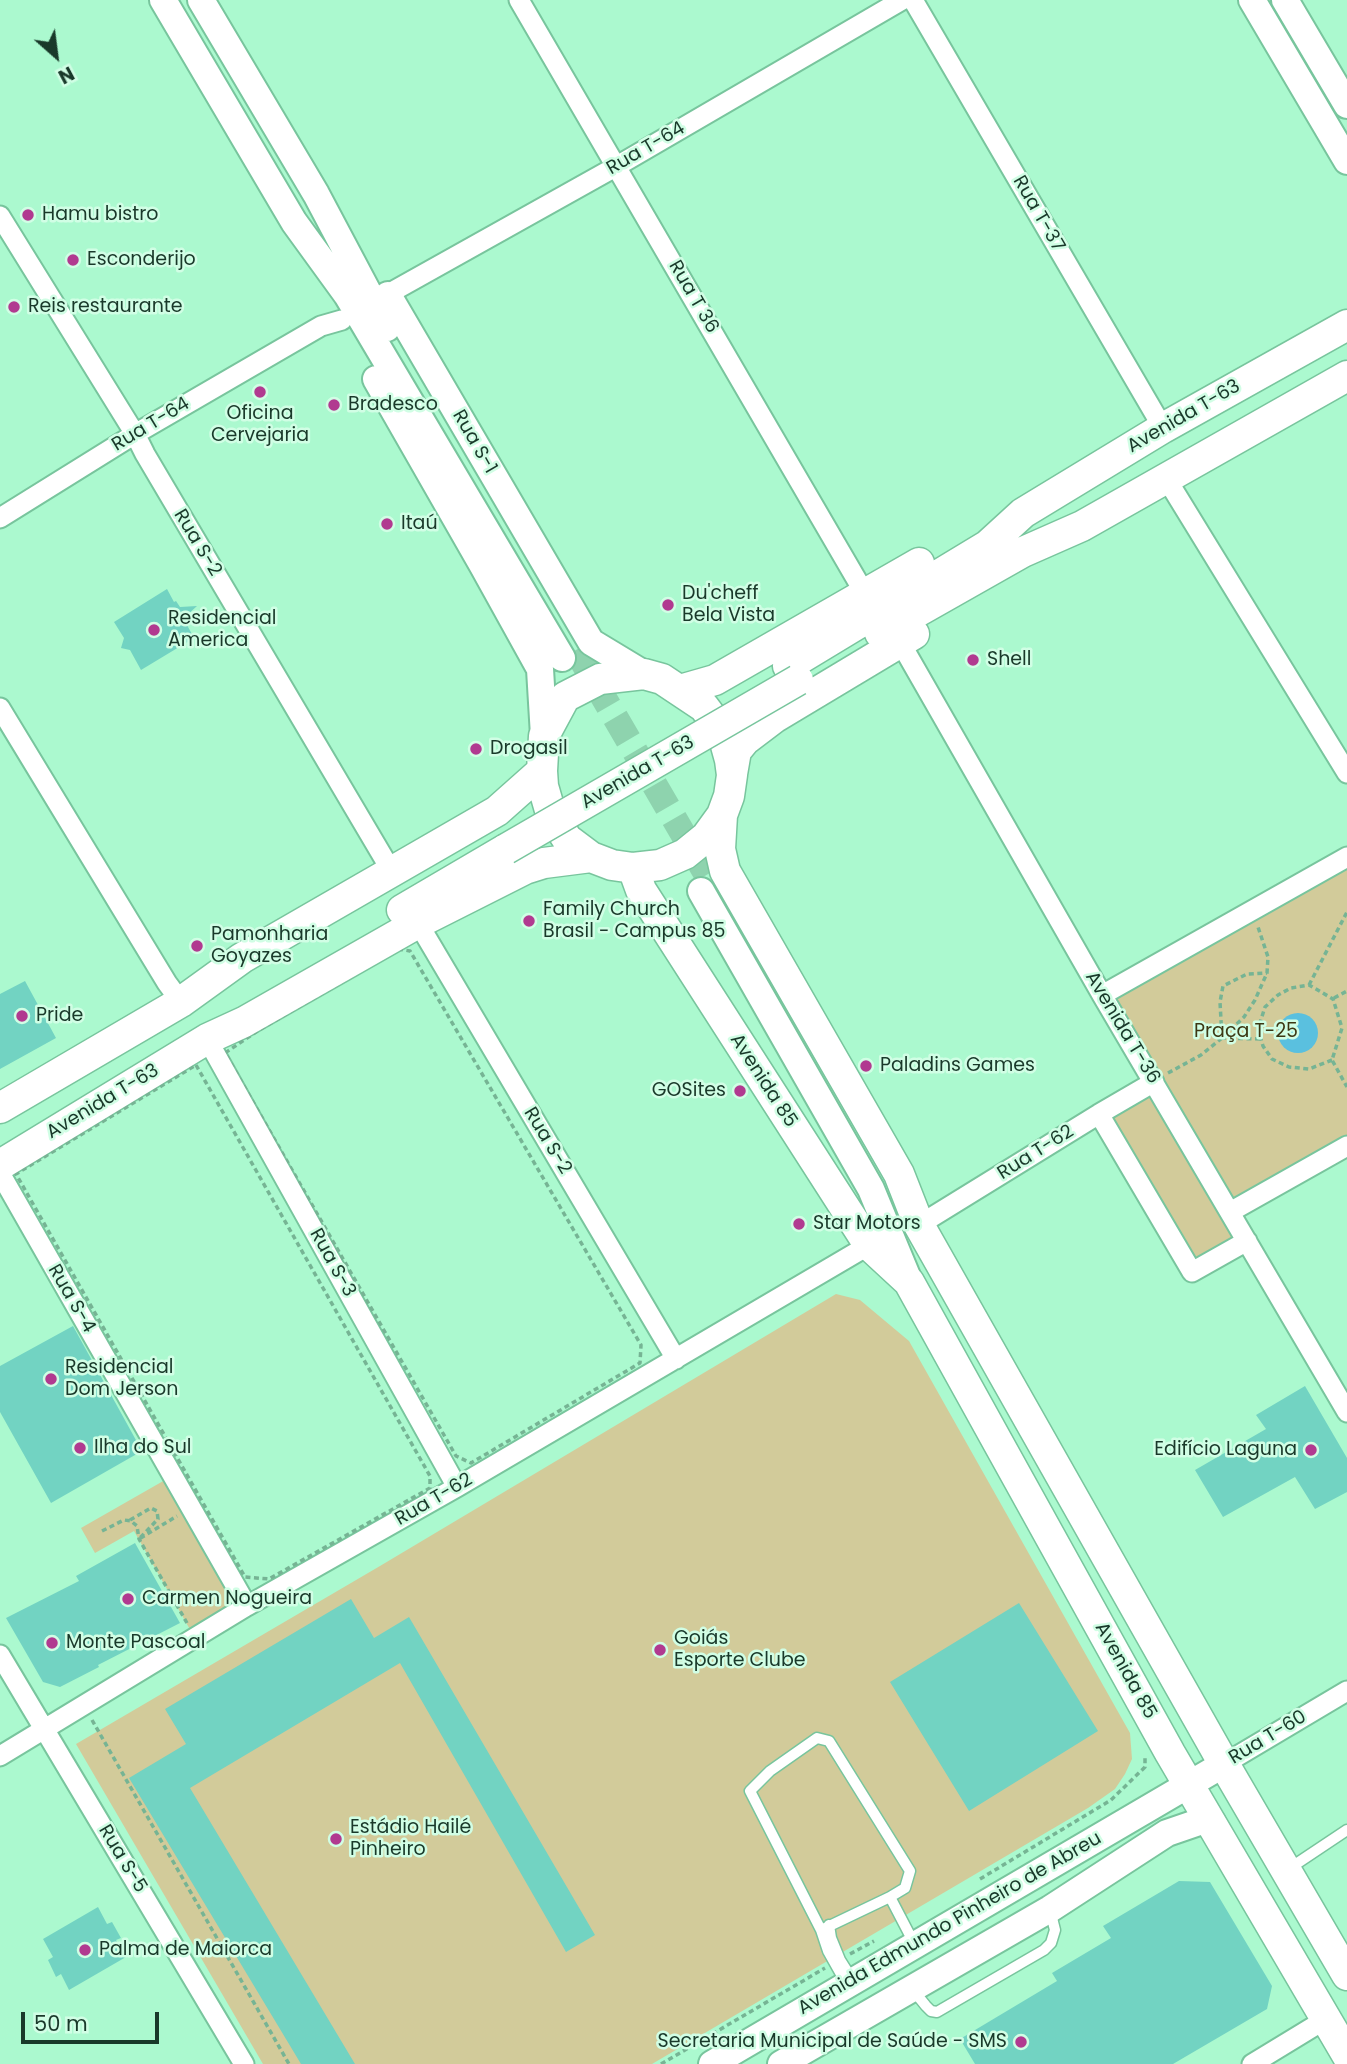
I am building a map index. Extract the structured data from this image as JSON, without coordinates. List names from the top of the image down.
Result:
{
  "streets": {
    "main road": [
      "Avenida T-63",
      "Rua S-1",
      "Avenida 85",
      "Rua T-60",
      "Avenida Edmundo Pinheiro de Abreu"
    ],
    "street": [
      "Rua T-64",
      "Rua T-37",
      "Rua T 36",
      "Rua S-2",
      "Avenida T-36",
      "Rua T-62",
      "Rua S-3",
      "Rua S-4",
      "Rua S-5"
    ]
  },
  "crossings": [
    ["Rua T-64", "Rua T 36"],
    ["Rua T-64", "Rua S-1"],
    ["Rua T-64", "Rua S-2"],
    ["Rua T-37", "Avenida T-63"],
    ["Rua T 36", "Avenida T-63"],
    ["Avenida T-63", "Rua S-1"],
    ["Avenida T-63", "Rua S-2"],
    ["Avenida T-63", "Avenida T-36"],
    ["Avenida T-63", "Avenida 85"],
    ["Avenida T-63", "Rua S-3"],
    ["Rua S-1", "Avenida 85"],
    ["Rua S-2", "Rua T-62"],
    ["Avenida T-36", "Rua T-62"],
    ["Avenida 85", "Rua T-62"],
    ["Avenida 85", "Rua T-60"],
    ["Avenida 85", "Avenida Edmundo Pinheiro de Abreu"],
    ["Rua T-62", "Rua S-3"],
    ["Rua T-62", "Rua S-4"],
    ["Rua T-62", "Rua S-5"],
    ["Rua T-60", "Avenida Edmundo Pinheiro de Abreu"]
  ],
  "parks": ["Praça T-25"],
  "places": [
    "Hamu bistro",
    "Esconderijo",
    "Reis restaurante",
    "Oficina Cervejaria",
    "Bradesco",
    "Itaú",
    "Du'cheff Bela Vista",
    "Residencial America",
    "Shell",
    "Drogasil",
    "Family Church Brasil - Campus 85",
    "Pamonharia Goyazes",
    "Pride",
    "Paladins Games",
    "GOSites",
    "Star Motors",
    "Residencial Dom Jerson",
    "Ilha do Sul",
    "Edifício Laguna",
    "Carmen Nogueira",
    "Monte Pascoal",
    "Goiás Esporte Clube",
    "Estádio Hailé Pinheiro",
    "Palma de Maiorca",
    "Secretaria Municipal de Saúde - SMS"
  ],
  "scale_bar": "50 m",
  "north": "bottom right"
}
